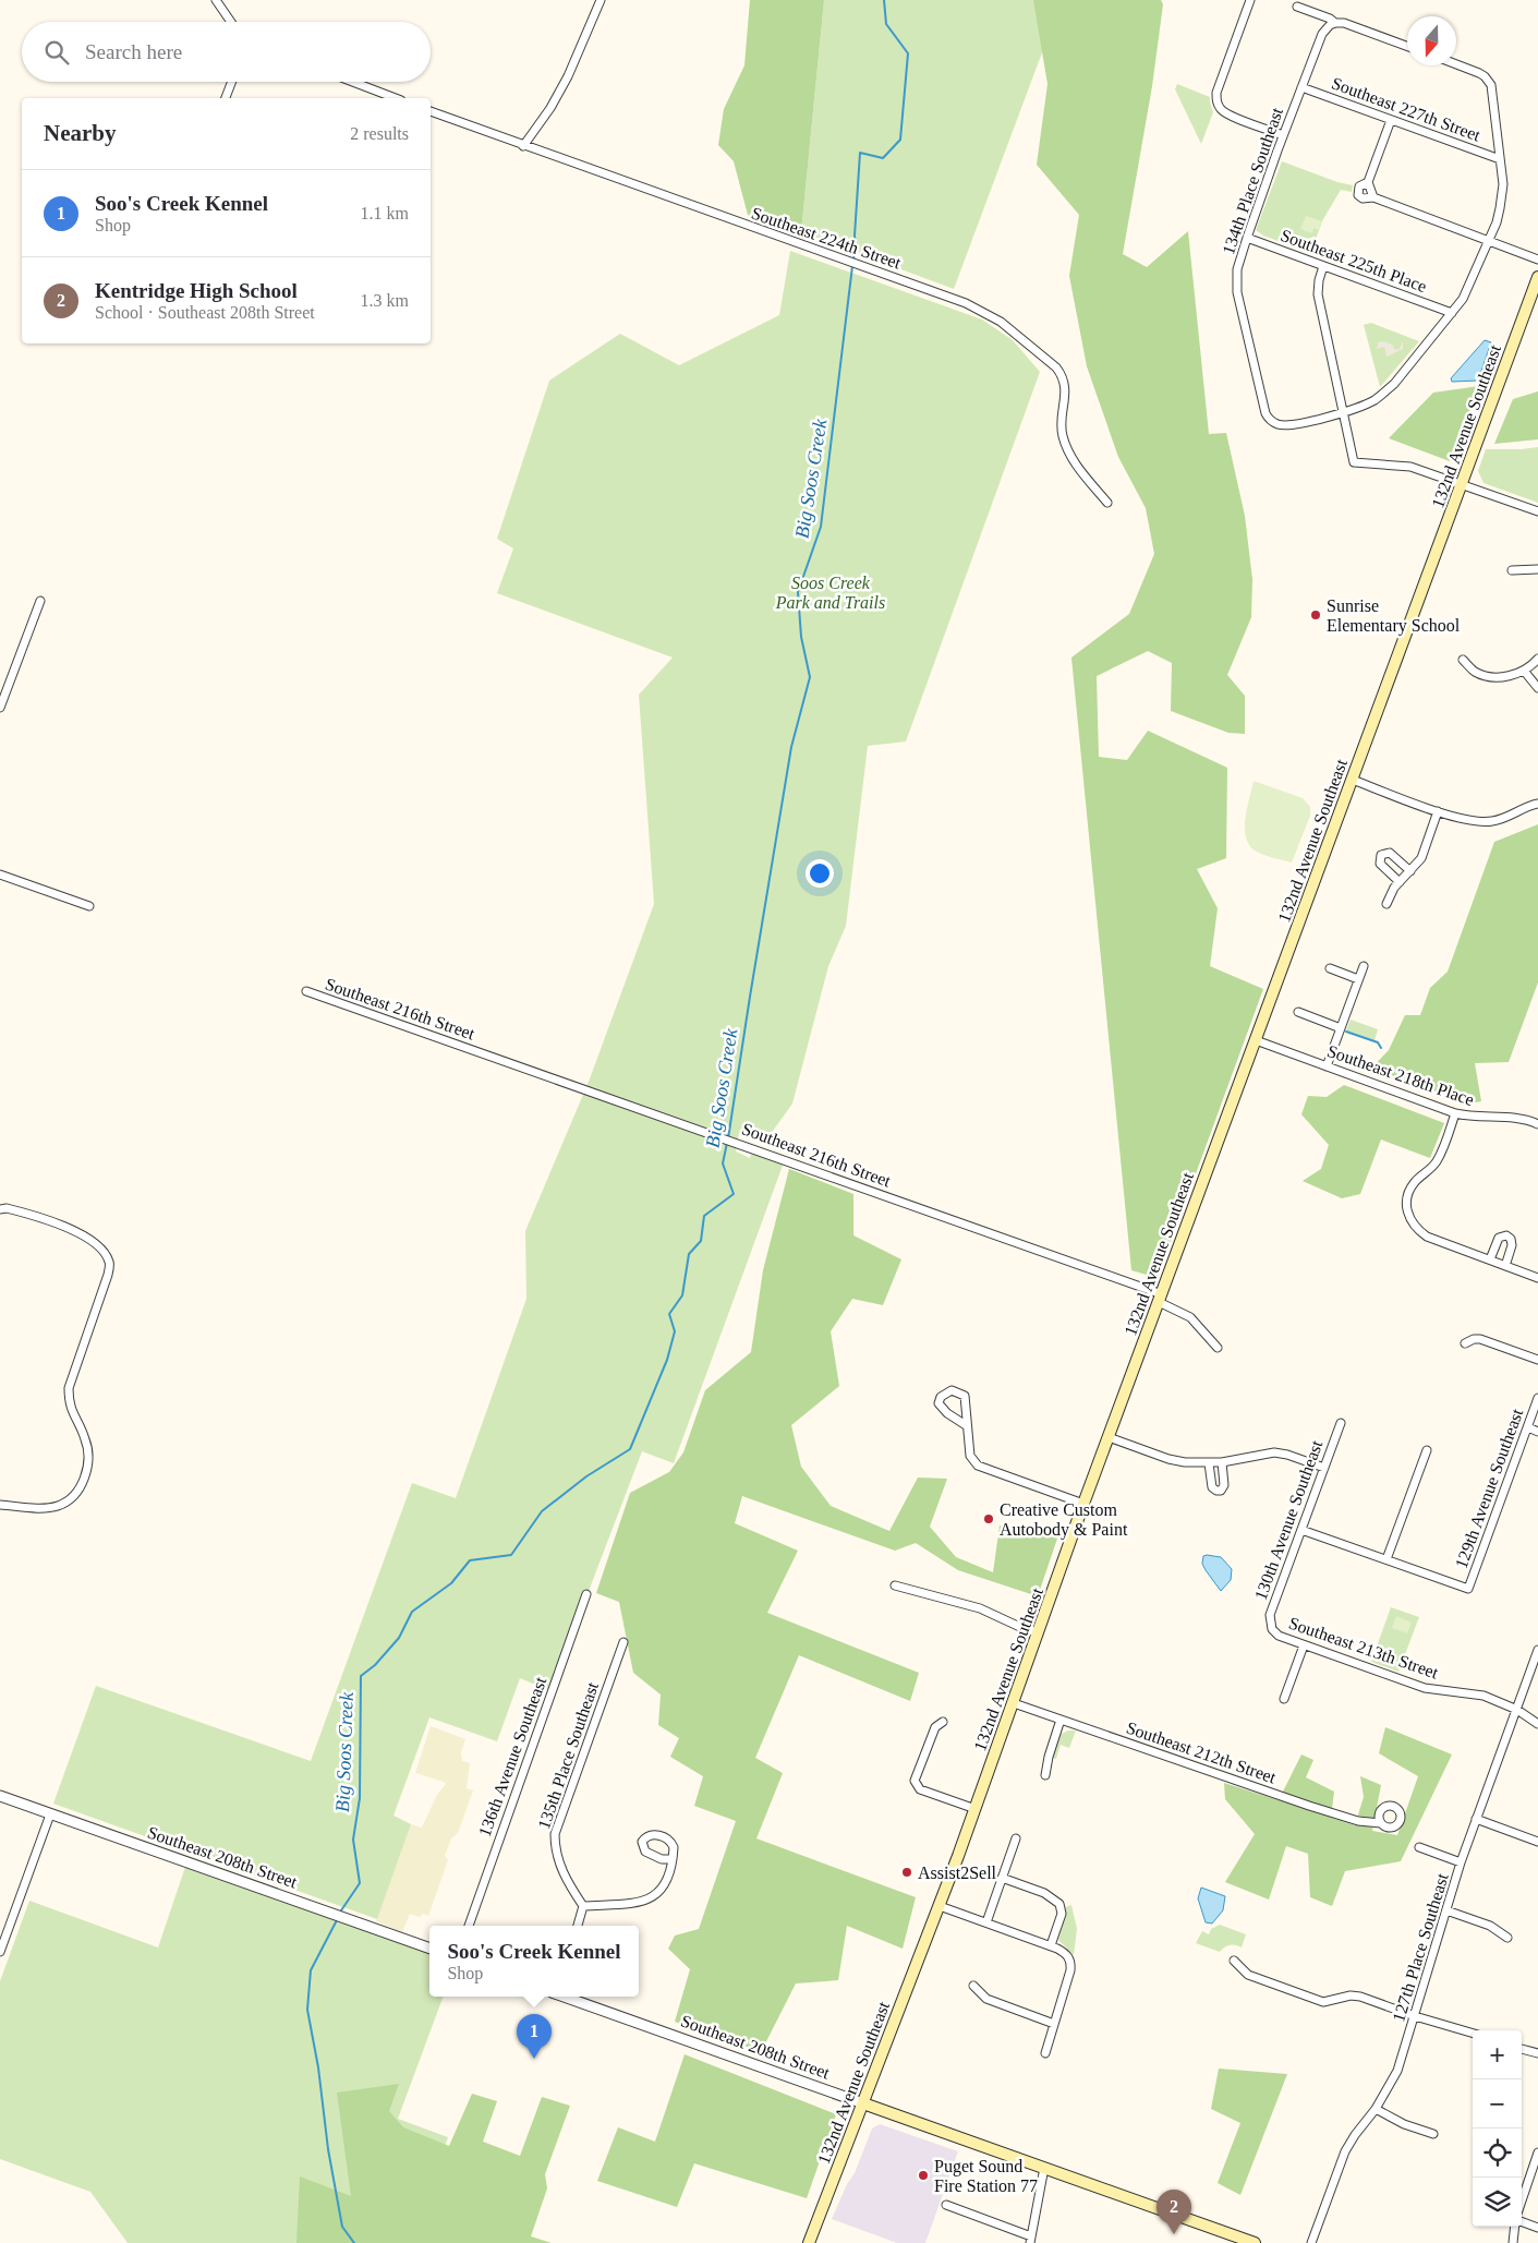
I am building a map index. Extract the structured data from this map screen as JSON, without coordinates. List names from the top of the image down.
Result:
{
  "streets": {
    "main road": ["132nd Avenue Southeast", "Southeast 208th Street"],
    "street": [
      "Southeast 227th Street",
      "134th Place Southeast",
      "Southeast 224th Street",
      "Southeast 225th Place",
      "Southeast 216th Street",
      "Southeast 218th Place",
      "129th Avenue Southeast",
      "130th Avenue Southeast",
      "Southeast 213th Street",
      "Southeast 212th Street",
      "135th Place Southeast",
      "136th Avenue Southeast",
      "127th Place Southeast"
    ]
  },
  "crossings": [
    ["Southeast 227th Street", "134th Place Southeast"],
    ["134th Place Southeast", "Southeast 225th Place"],
    ["132nd Avenue Southeast", "Southeast 216th Street"],
    ["132nd Avenue Southeast", "Southeast 218th Place"],
    ["132nd Avenue Southeast", "Southeast 212th Street"],
    ["132nd Avenue Southeast", "Southeast 208th Street"],
    ["130th Avenue Southeast", "Southeast 213th Street"],
    ["Southeast 213th Street", "127th Place Southeast"]
  ],
  "water": ["Big Soos Creek"],
  "parks": ["Soos Creek Park and Trails"],
  "places": [
    "Sunrise Elementary School",
    "Creative Custom Autobody & Paint",
    "Assist2Sell",
    "Puget Sound Fire Station 77"
  ],
  "north": "bottom",
  "page": {
    "search": "Search here",
    "heading": ["Nearby", "2 results"],
    "list": [
      {
        "mark": "1",
        "name": "Soo's Creek Kennel",
        "note": "Shop",
        "value": "1.1 km"
      },
      {
        "mark": "2",
        "name": "Kentridge High School",
        "note": "School · Southeast 208th Street",
        "value": "1.3 km"
      }
    ],
    "popup": ["Soo's Creek Kennel", "Shop"],
    "pins": ["1", "2"],
    "map_buttons": ["+", "−"]
  }
}
